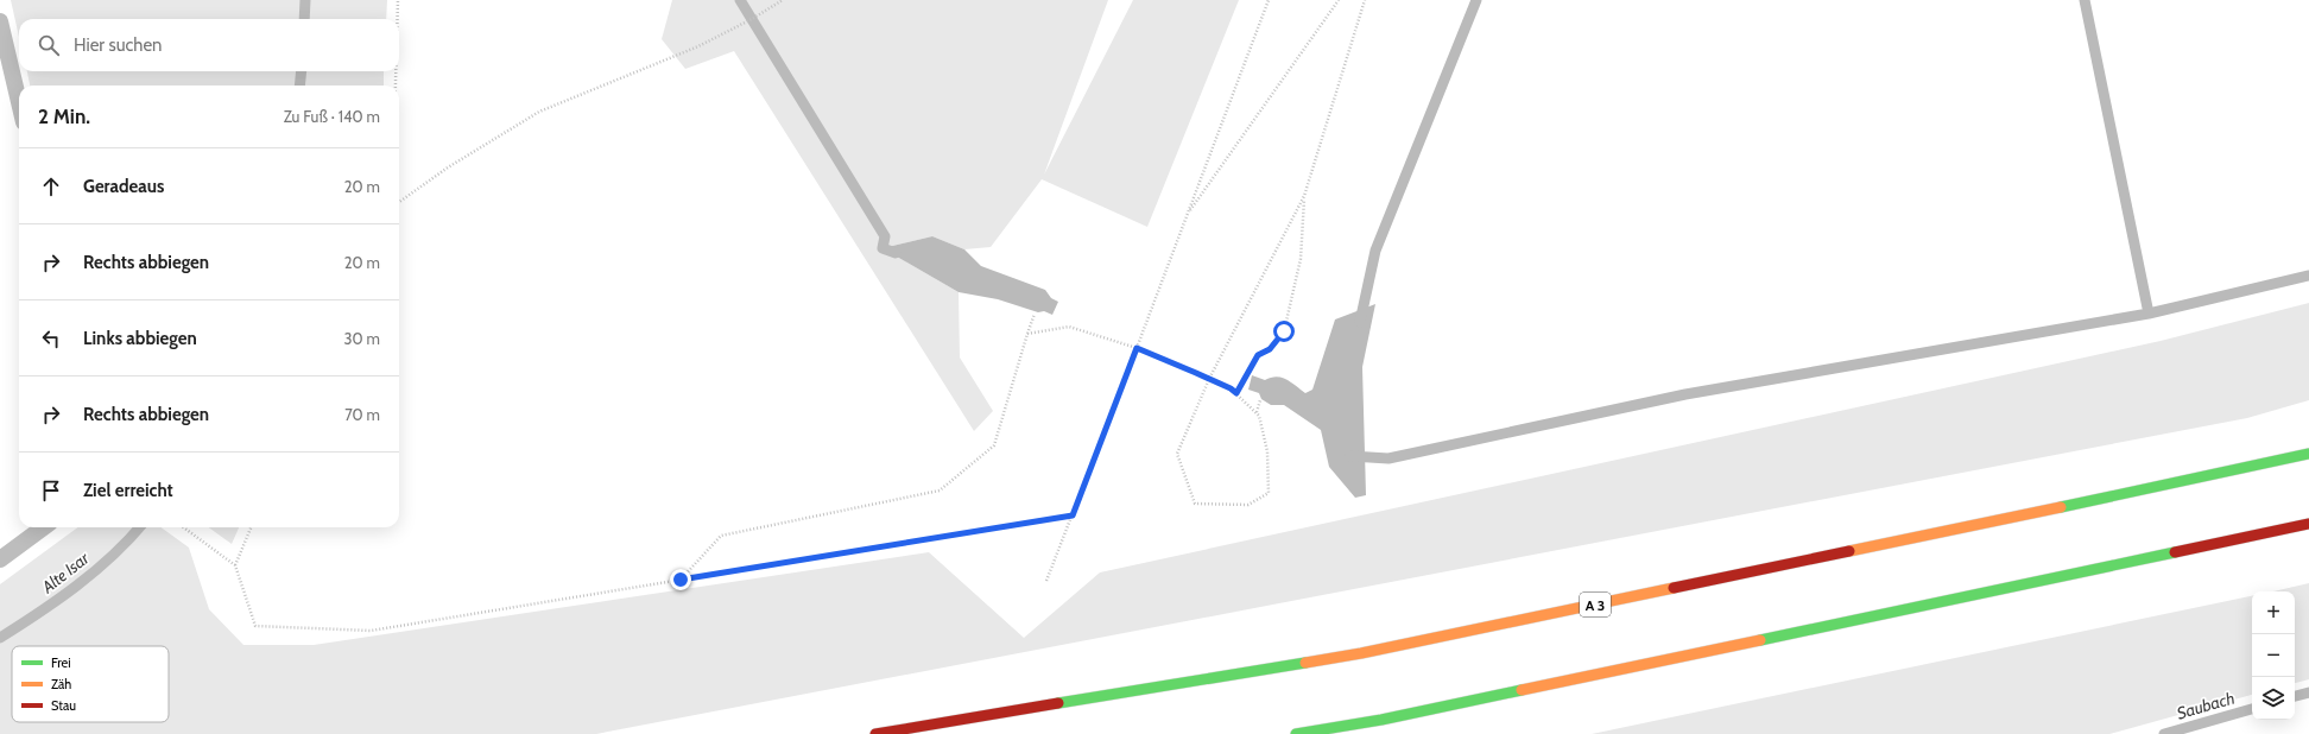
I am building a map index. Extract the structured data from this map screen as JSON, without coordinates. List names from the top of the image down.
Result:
{
  "streets": {
    "highway": ["A 3"]
  },
  "water": ["Alte Isar", "Saubach"],
  "legend": ["Frei", "Zäh", "Stau"],
  "page": {
    "search": "Hier suchen",
    "heading": ["2 Min.", "Zu Fuß · 140 m"],
    "list": [
      ["Geradeaus", "20 m"],
      ["Rechts abbiegen", "20 m"],
      ["Links abbiegen", "30 m"],
      ["Rechts abbiegen", "70 m"],
      "Ziel erreicht"
    ],
    "map_buttons": ["+", "−"]
  }
}
